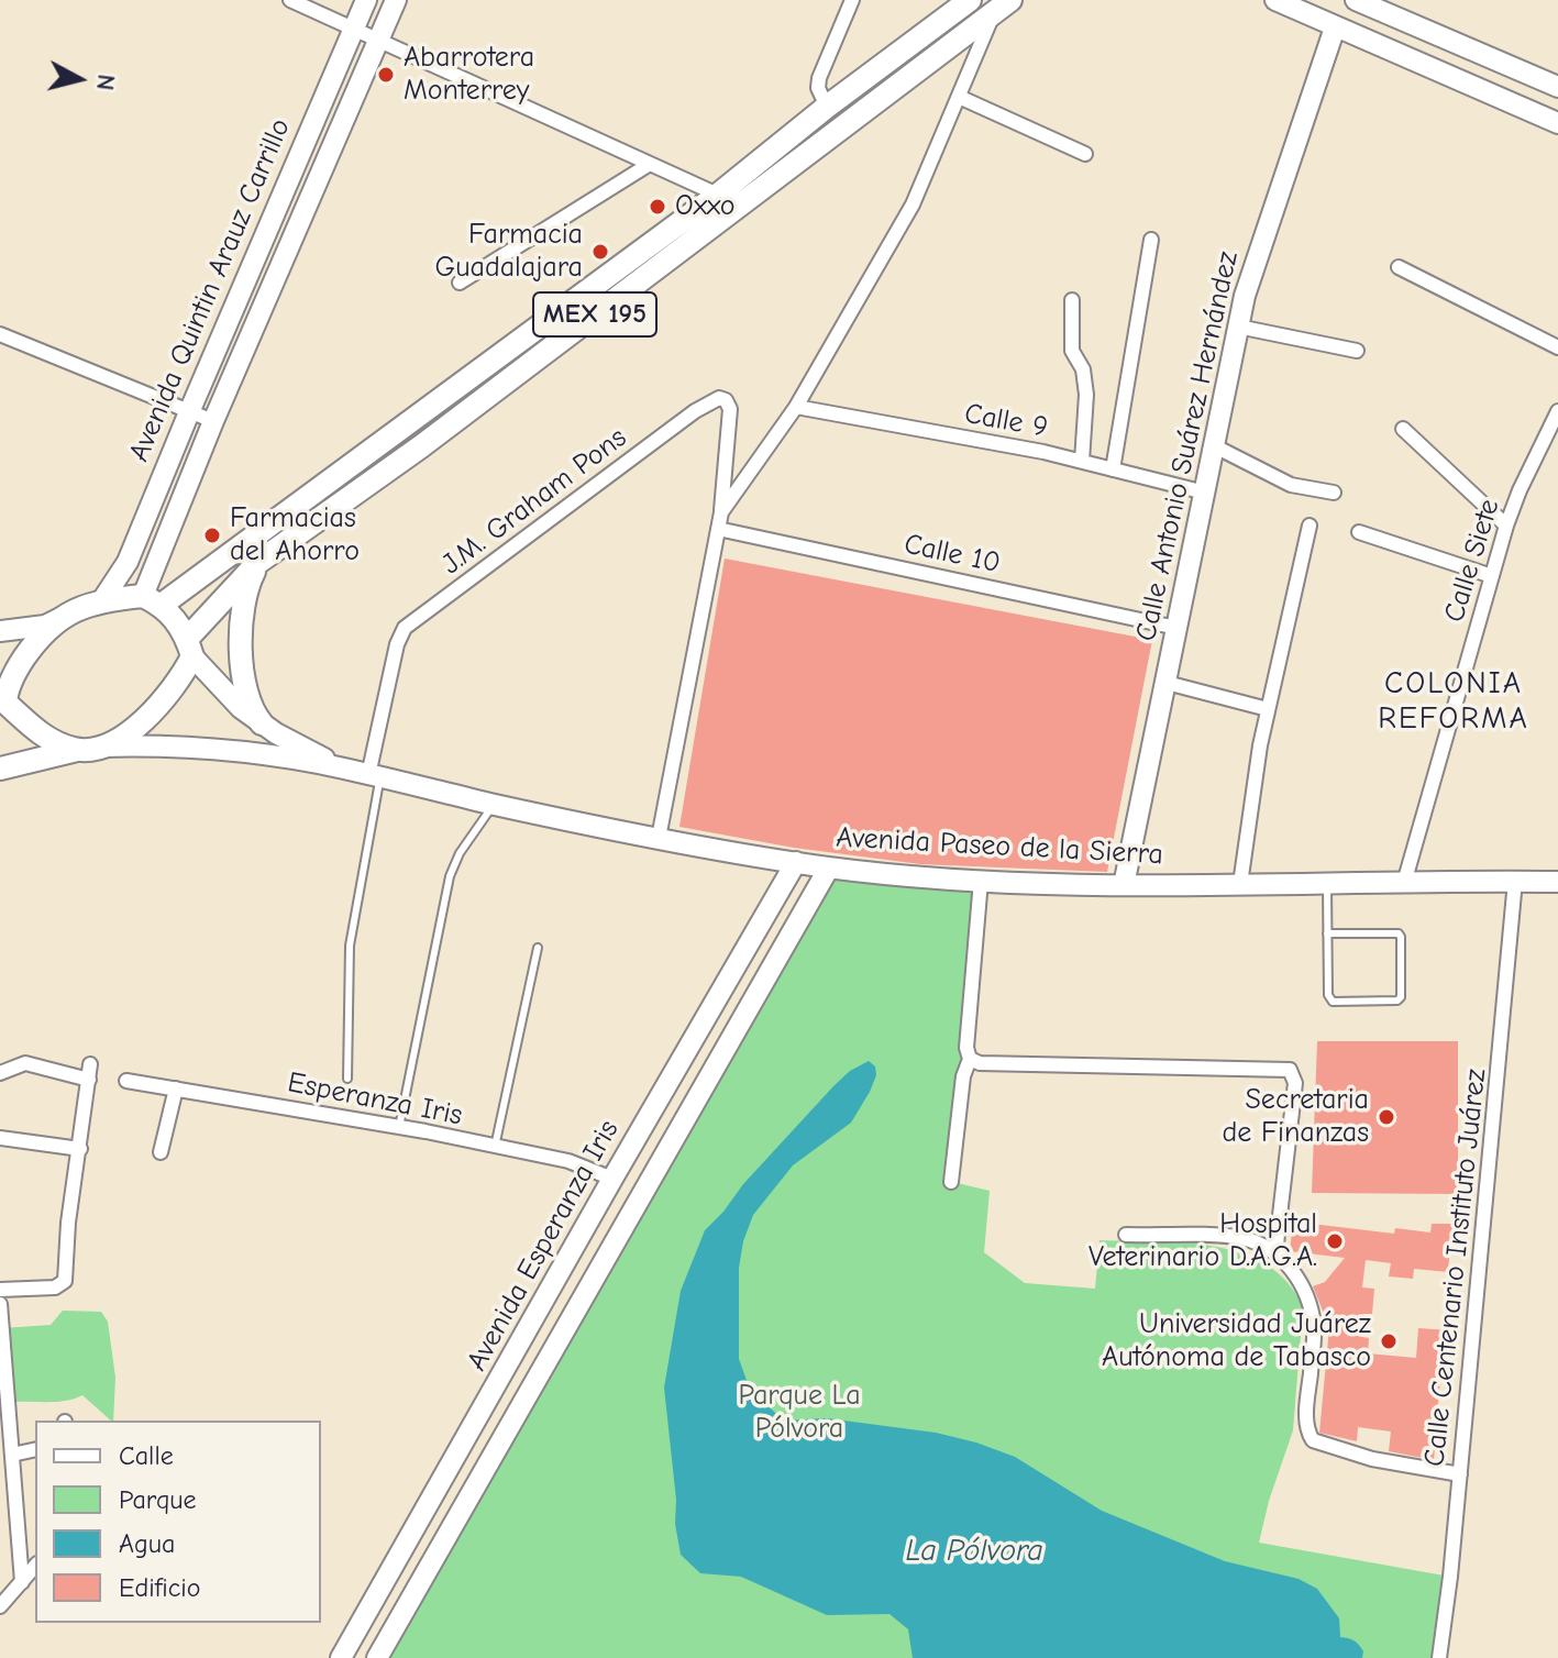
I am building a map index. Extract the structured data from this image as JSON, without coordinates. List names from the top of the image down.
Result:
{
  "streets": {
    "main road": [
      "Avenida Quintin Arauz Carrillo",
      "MEX 195",
      "Calle Antonio Suárez Hernández",
      "Avenida Paseo de la Sierra",
      "Avenida Esperanza Iris"
    ],
    "street": [
      "Calle 9",
      "J.M. Graham Pons",
      "Calle 10",
      "Calle Siete",
      "Esperanza Iris",
      "Calle Centenario Instituto Juárez"
    ]
  },
  "crossings": [
    ["Avenida Quintin Arauz Carrillo", "MEX 195"],
    ["Avenida Quintin Arauz Carrillo", "Avenida Paseo de la Sierra"],
    ["MEX 195", "Avenida Paseo de la Sierra"],
    ["Calle 9", "Calle Antonio Suárez Hernández"],
    ["Calle Antonio Suárez Hernández", "Calle 10"],
    ["Calle Antonio Suárez Hernández", "Avenida Paseo de la Sierra"],
    ["J.M. Graham Pons", "Avenida Paseo de la Sierra"],
    ["Calle Siete", "Avenida Paseo de la Sierra"],
    ["Avenida Paseo de la Sierra", "Avenida Esperanza Iris"],
    ["Avenida Paseo de la Sierra", "Calle Centenario Instituto Juárez"],
    ["Esperanza Iris", "Avenida Esperanza Iris"]
  ],
  "districts": ["COLONIA REFORMA"],
  "water": ["La Pólvora"],
  "parks": ["Parque La Pólvora"],
  "places": [
    "Abarrotera Monterrey",
    "Oxxo",
    "Farmacia Guadalajara",
    "Farmacias del Ahorro",
    "Secretaria de Finanzas",
    "Hospital Veterinario D.A.G.A.",
    "Universidad Juárez Autónoma de Tabasco"
  ],
  "legend": [
    "Calle",
    "Parque",
    "Agua",
    "Edificio"
  ],
  "north": "right"
}
